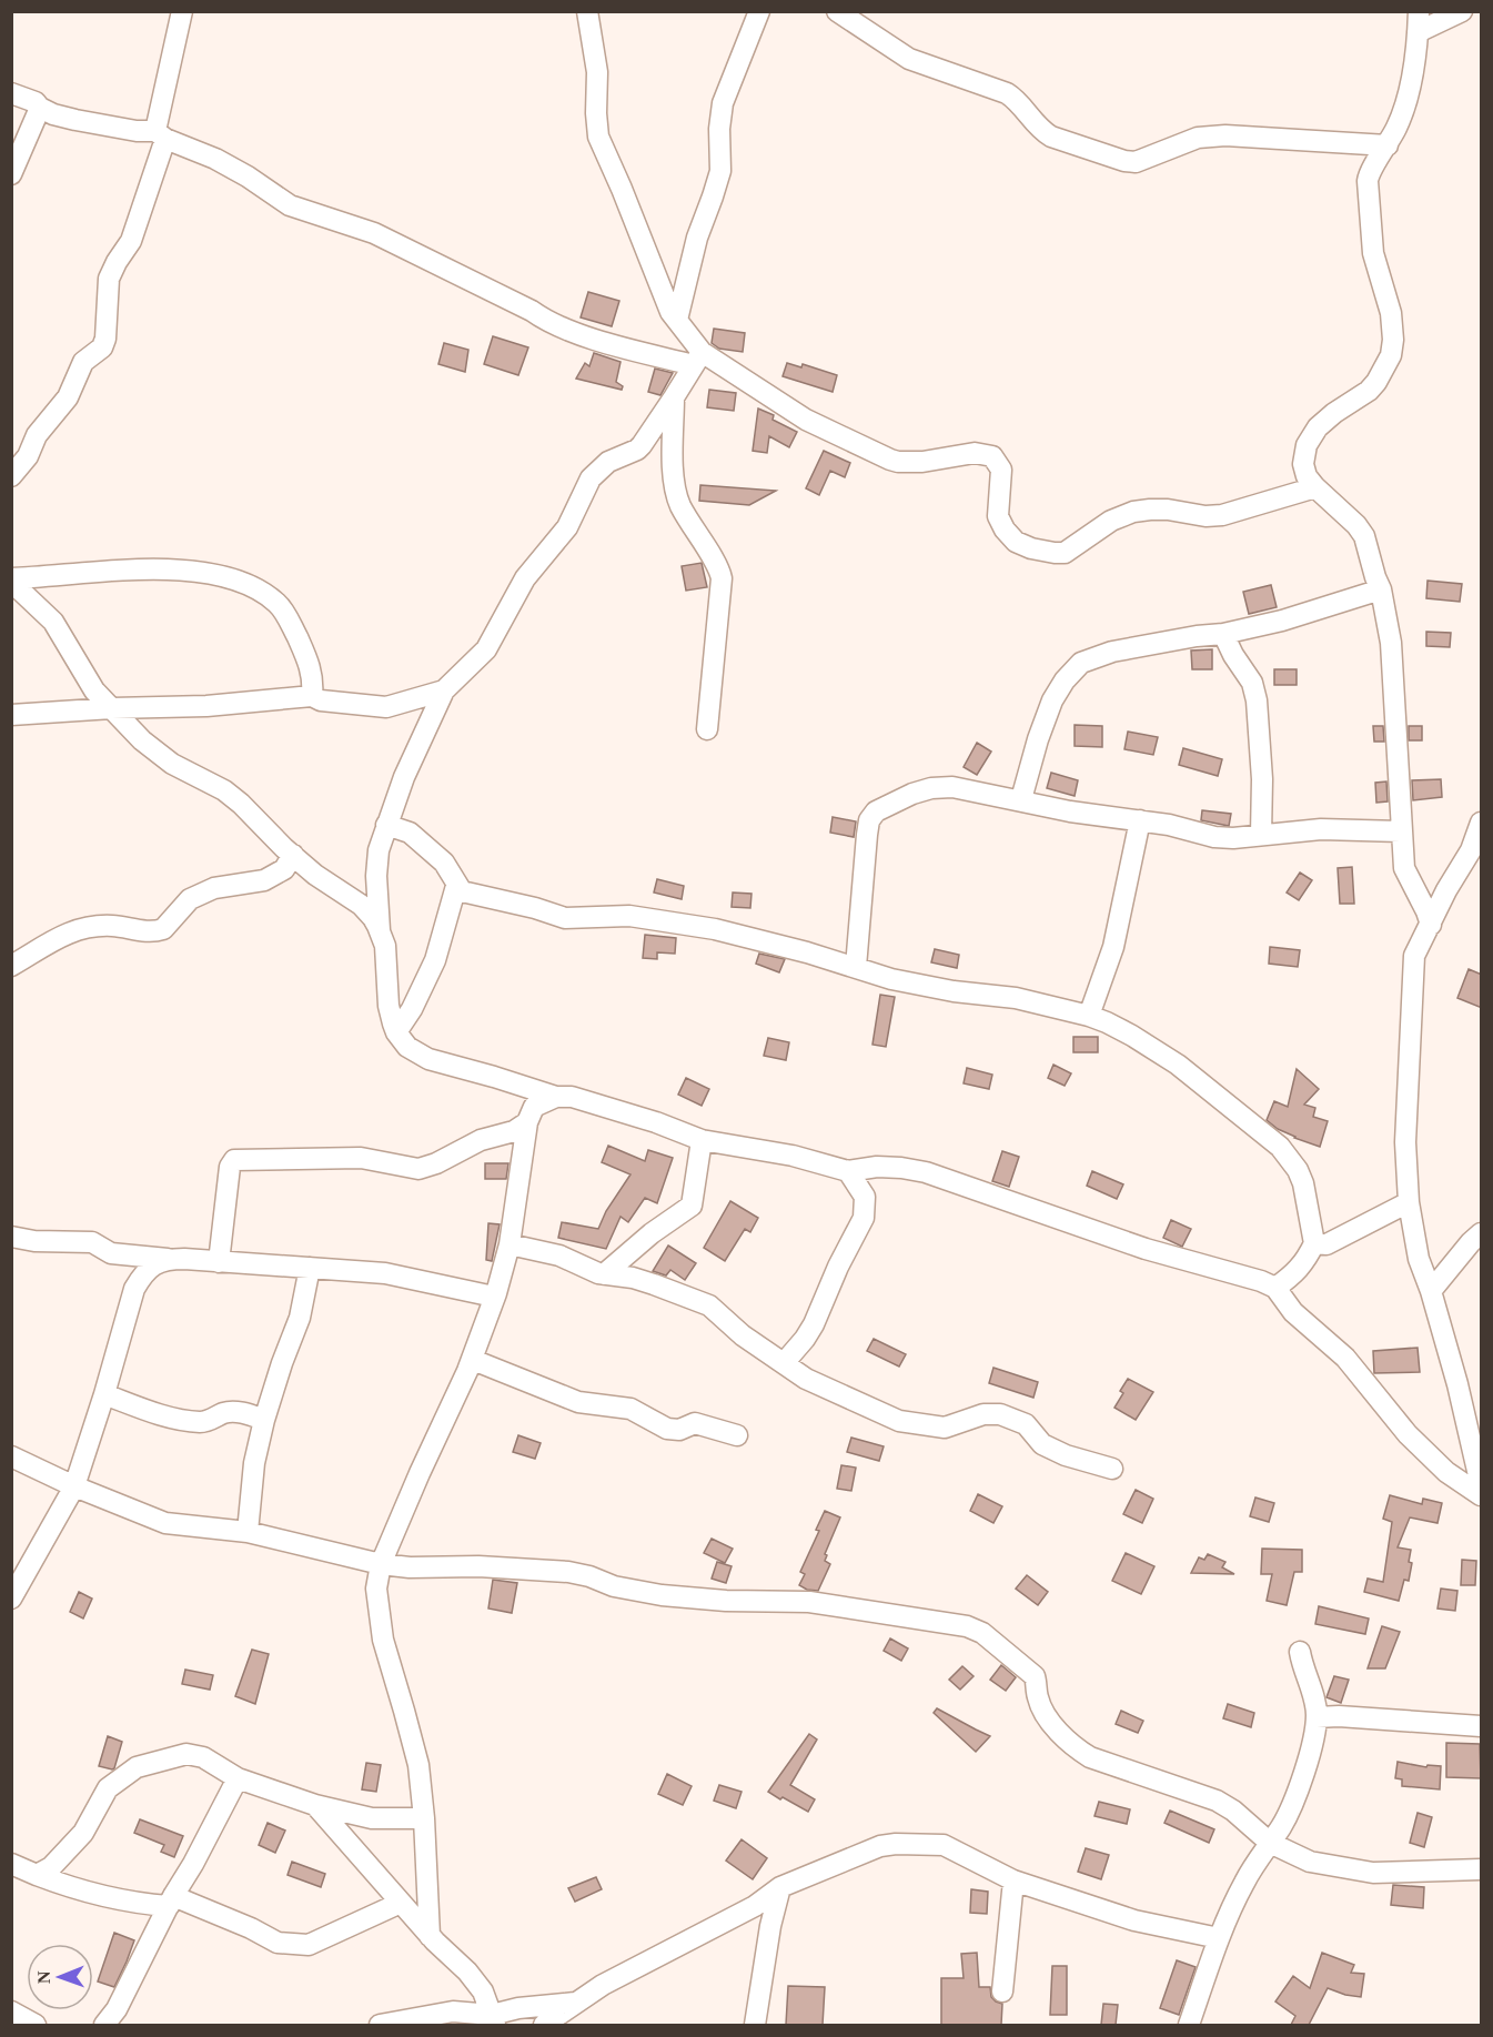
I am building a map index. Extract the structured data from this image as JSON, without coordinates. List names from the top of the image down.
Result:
{
  "north": "left"
}
